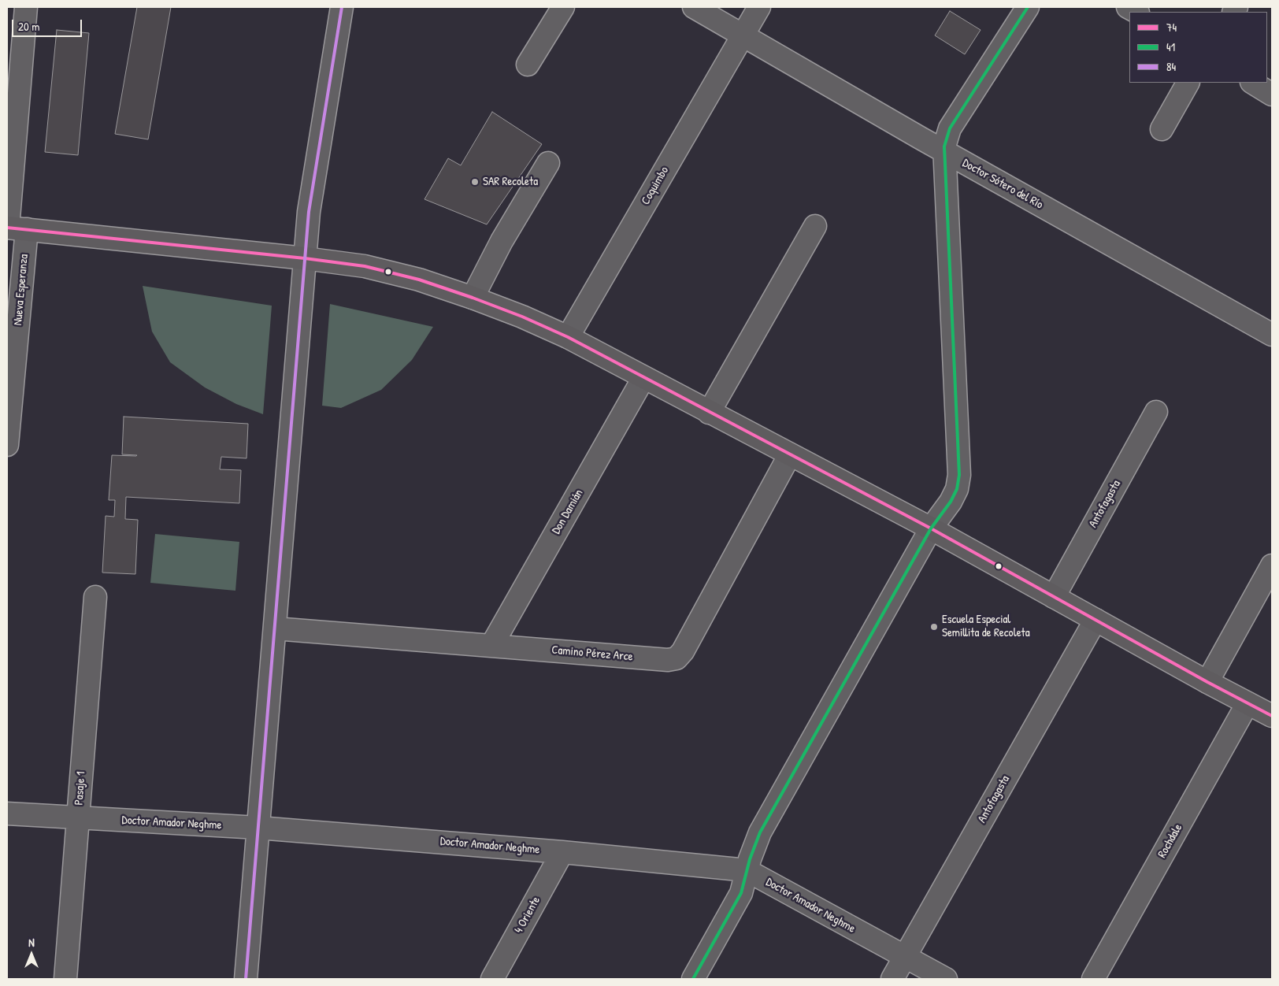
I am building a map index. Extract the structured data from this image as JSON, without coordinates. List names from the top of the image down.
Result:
{
  "streets": {
    "street": [
      "Doctor Sótero del Río",
      "Coquimbo",
      "Nueva Esperanza",
      "Antofagasta",
      "Don Damián",
      "Camino Pérez Arce",
      "Pasaje 1",
      "Doctor Amador Neghme",
      "Rochdale",
      "4 Oriente"
    ]
  },
  "crossings": [
    ["Doctor Sótero del Río", "Coquimbo"],
    ["Antofagasta", "Doctor Amador Neghme"],
    ["Don Damián", "Camino Pérez Arce"],
    ["Pasaje 1", "Doctor Amador Neghme"],
    ["Doctor Amador Neghme", "4 Oriente"]
  ],
  "places": ["SAR Recoleta", "Escuela Especial Semillita de Recoleta"],
  "lines": ["transit line 41", "transit line 84", "transit line 74"],
  "legend": ["74", "41", "84"],
  "scale_bar": "20 m",
  "north": "top"
}
